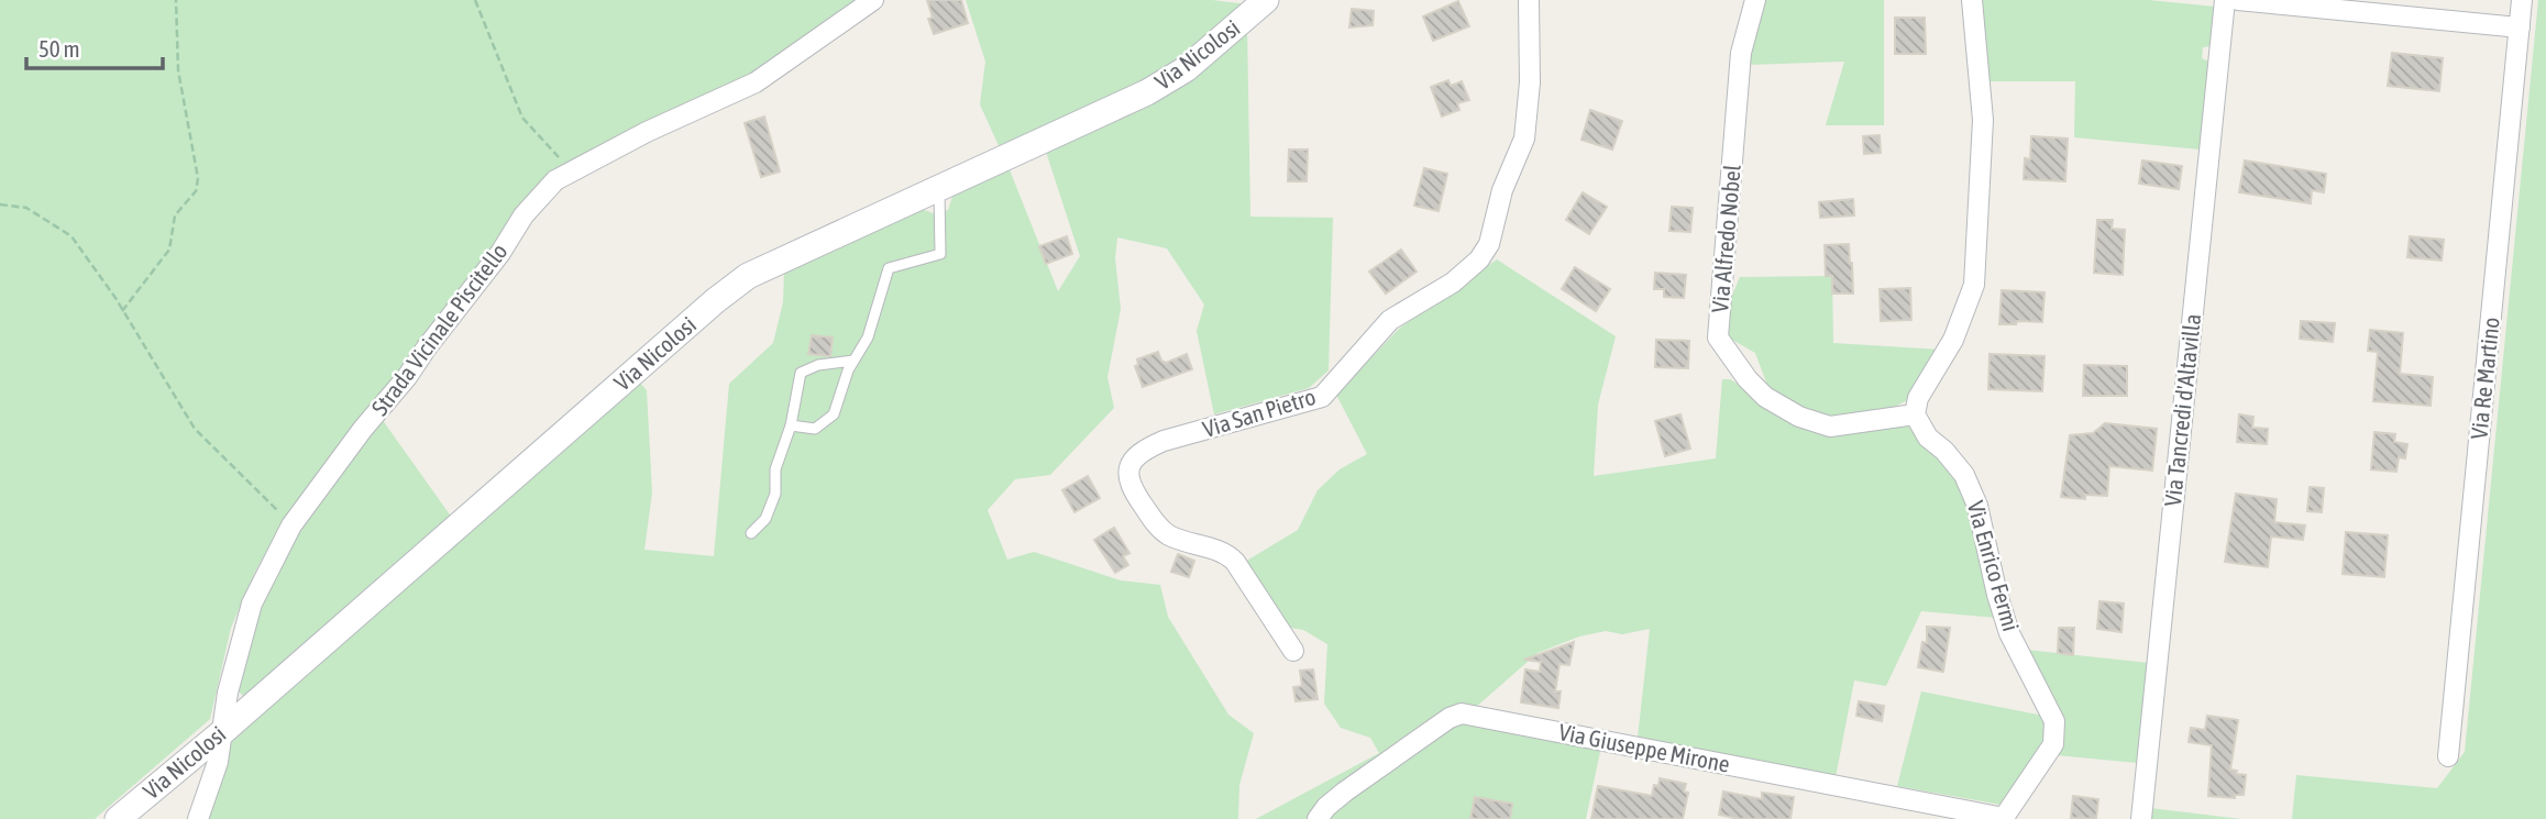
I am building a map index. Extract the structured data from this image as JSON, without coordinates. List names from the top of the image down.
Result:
{
  "streets": {
    "main road": ["Via Nicolosi"],
    "street": [
      "Via Alfredo Nobel",
      "Strada Vicinale Piscitello",
      "Via Re Martino",
      "Via Tancredi d'Altavilla",
      "Via San Pietro",
      "Via Enrico Fermi",
      "Via Giuseppe Mirone"
    ]
  },
  "crossings": [
    ["Via Nicolosi", "Strada Vicinale Piscitello"],
    ["Via Alfredo Nobel", "Via Enrico Fermi"],
    ["Via Enrico Fermi", "Via Giuseppe Mirone"]
  ],
  "scale_bar": "50 m"
}
